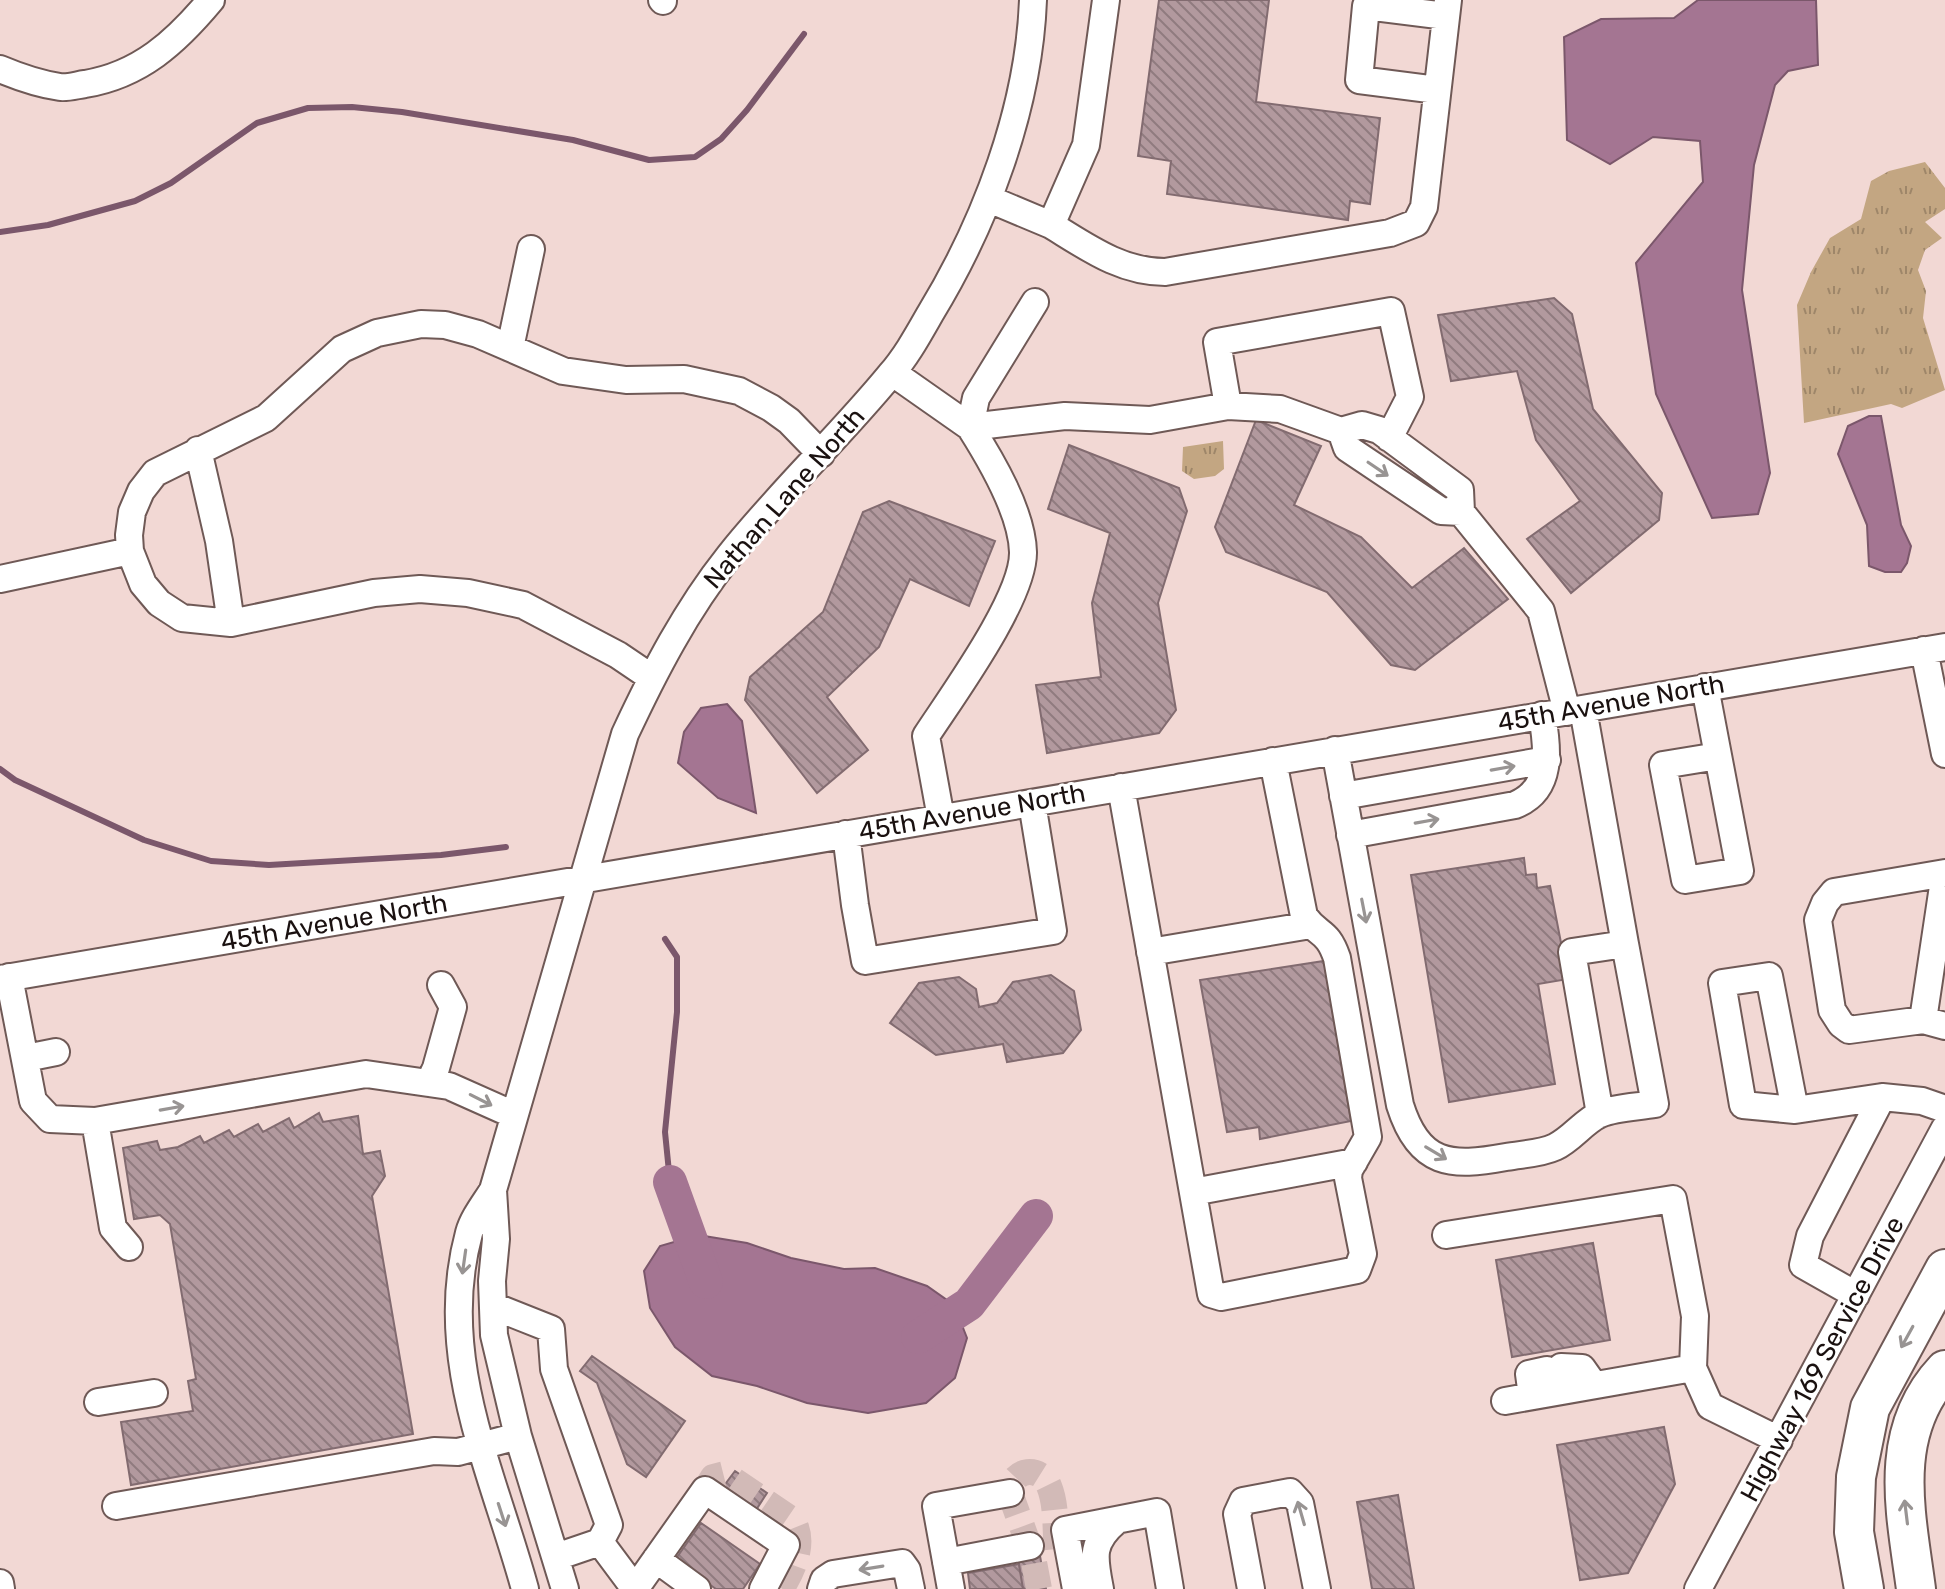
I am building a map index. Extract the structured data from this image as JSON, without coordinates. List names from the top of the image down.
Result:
{
  "streets": {
    "street": ["Nathan Lane North", "45th Avenue North", "Highway 169 Service Drive"]
  },
  "crossings": [
    ["Nathan Lane North", "45th Avenue North"]
  ]
}
